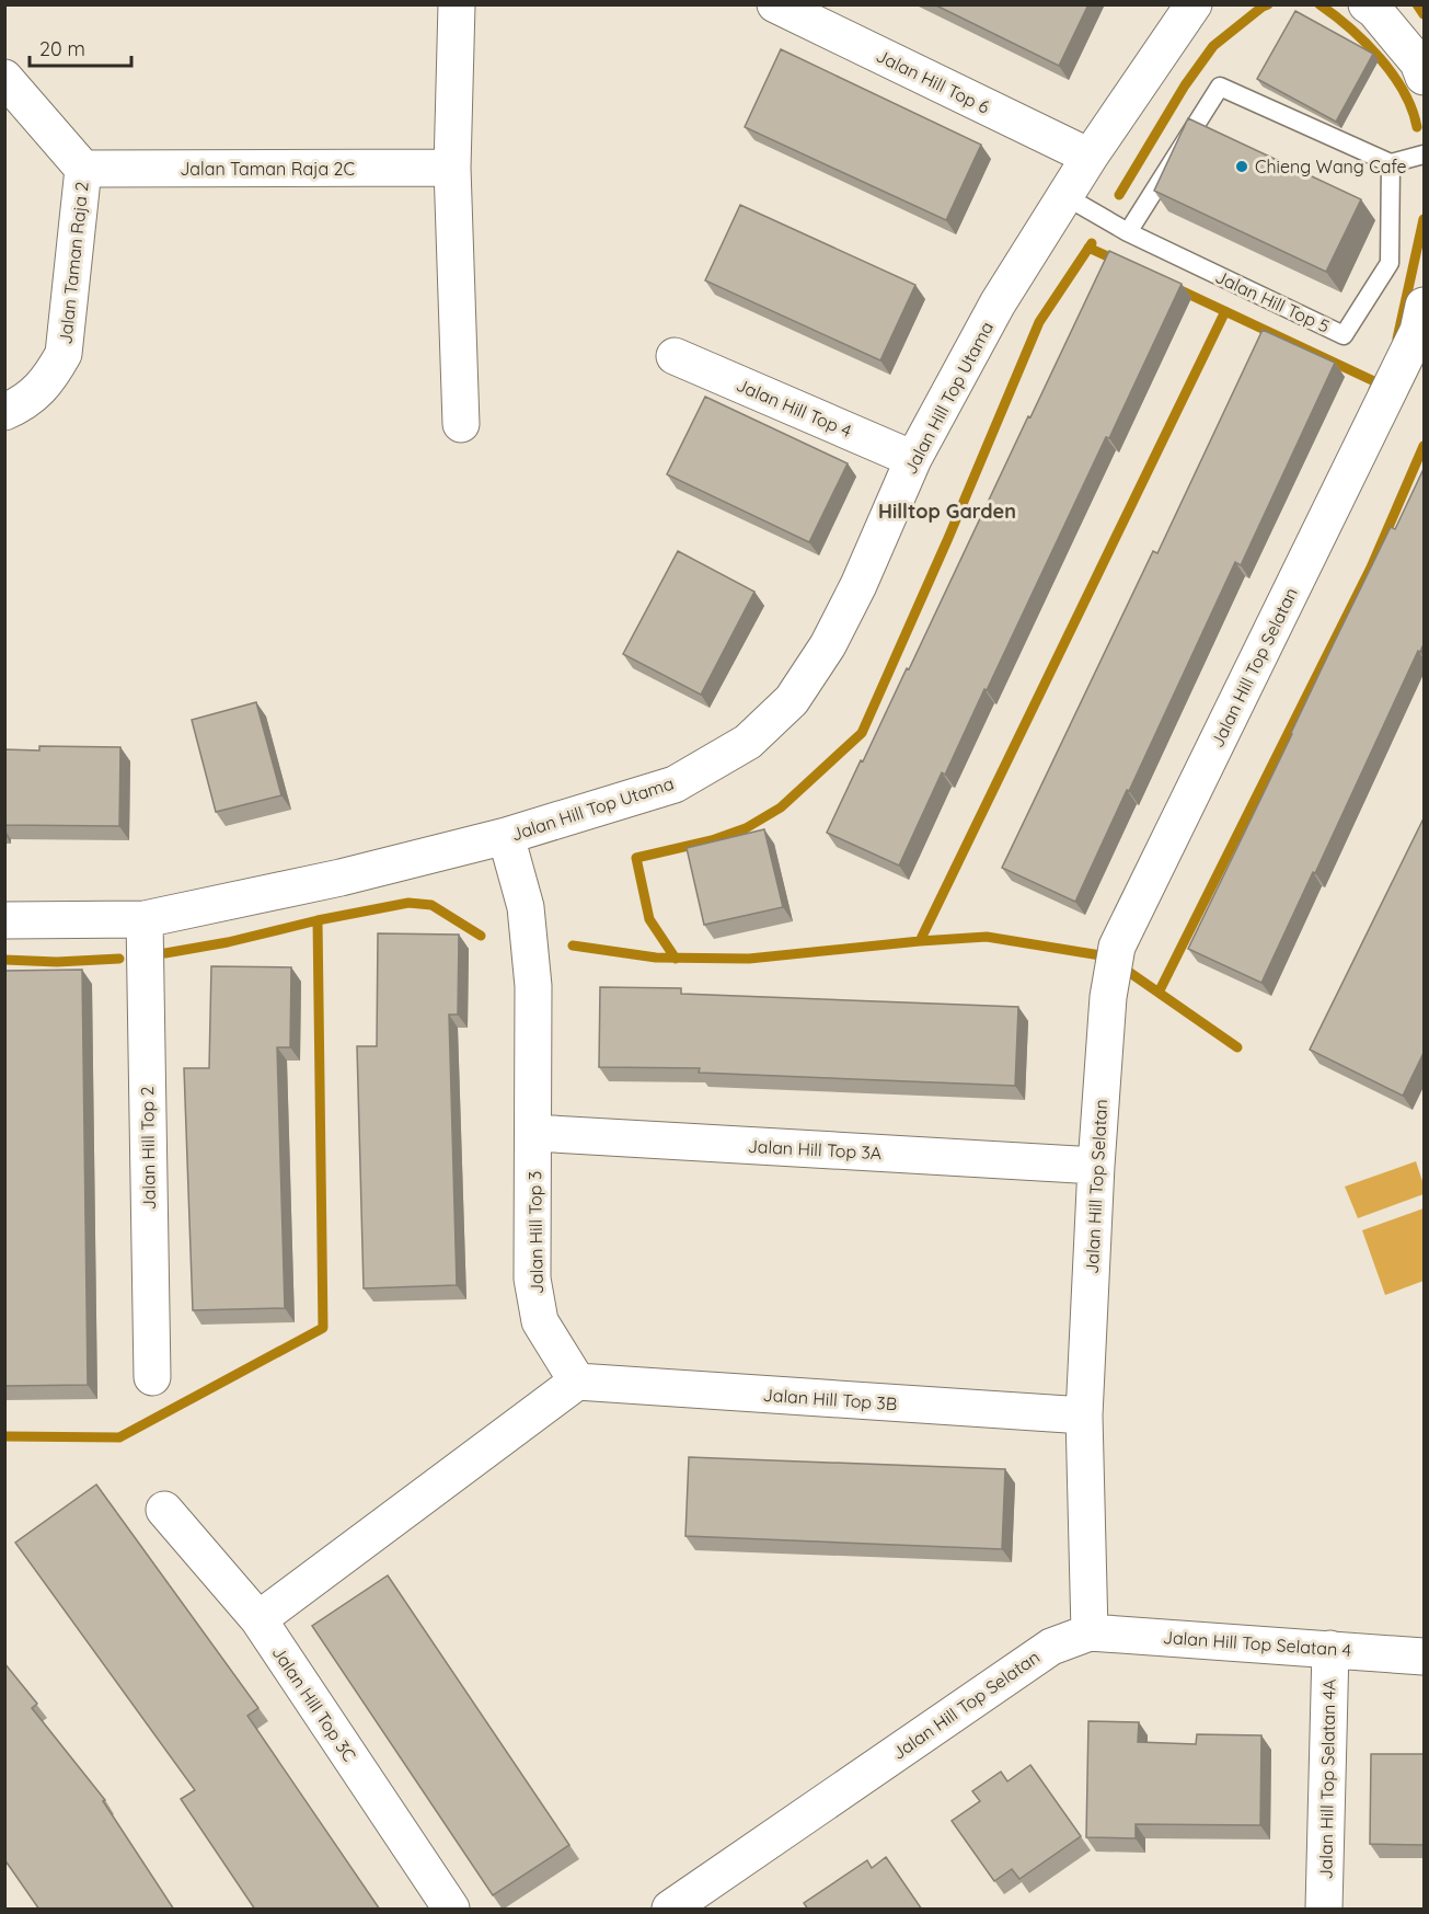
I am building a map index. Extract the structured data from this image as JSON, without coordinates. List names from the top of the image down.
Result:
{
  "streets": {
    "street": [
      "Jalan Hill Top 6",
      "Jalan Taman Raja 2C",
      "Jalan Taman Raja 2",
      "Jalan Hill Top Utama",
      "Jalan Hill Top 4",
      "Jalan Hill Top Selatan",
      "Jalan Hill Top 2",
      "Jalan Hill Top 3A",
      "Jalan Hill Top 3",
      "Jalan Hill Top 3B",
      "Jalan Hill Top Selatan 4",
      "Jalan Hill Top 3C",
      "Jalan Hill Top Selatan 4A"
    ],
    "lane": ["Jalan Hill Top 5"]
  },
  "crossings": [
    ["Jalan Hill Top 6", "Jalan Hill Top Utama"],
    ["Jalan Taman Raja 2C", "Jalan Taman Raja 2"],
    ["Jalan Hill Top Utama", "Jalan Hill Top 4"],
    ["Jalan Hill Top Utama", "Jalan Hill Top 2"],
    ["Jalan Hill Top Utama", "Jalan Hill Top 3"],
    ["Jalan Hill Top Selatan", "Jalan Hill Top 3A"],
    ["Jalan Hill Top Selatan", "Jalan Hill Top 3B"],
    ["Jalan Hill Top Selatan", "Jalan Hill Top Selatan 4"],
    ["Jalan Hill Top 3A", "Jalan Hill Top 3"],
    ["Jalan Hill Top 3", "Jalan Hill Top 3B"],
    ["Jalan Hill Top Selatan 4", "Jalan Hill Top Selatan 4A"]
  ],
  "districts": ["Hilltop Garden"],
  "places": ["Chieng Wang Cafe"],
  "scale_bar": "20 m"
}
